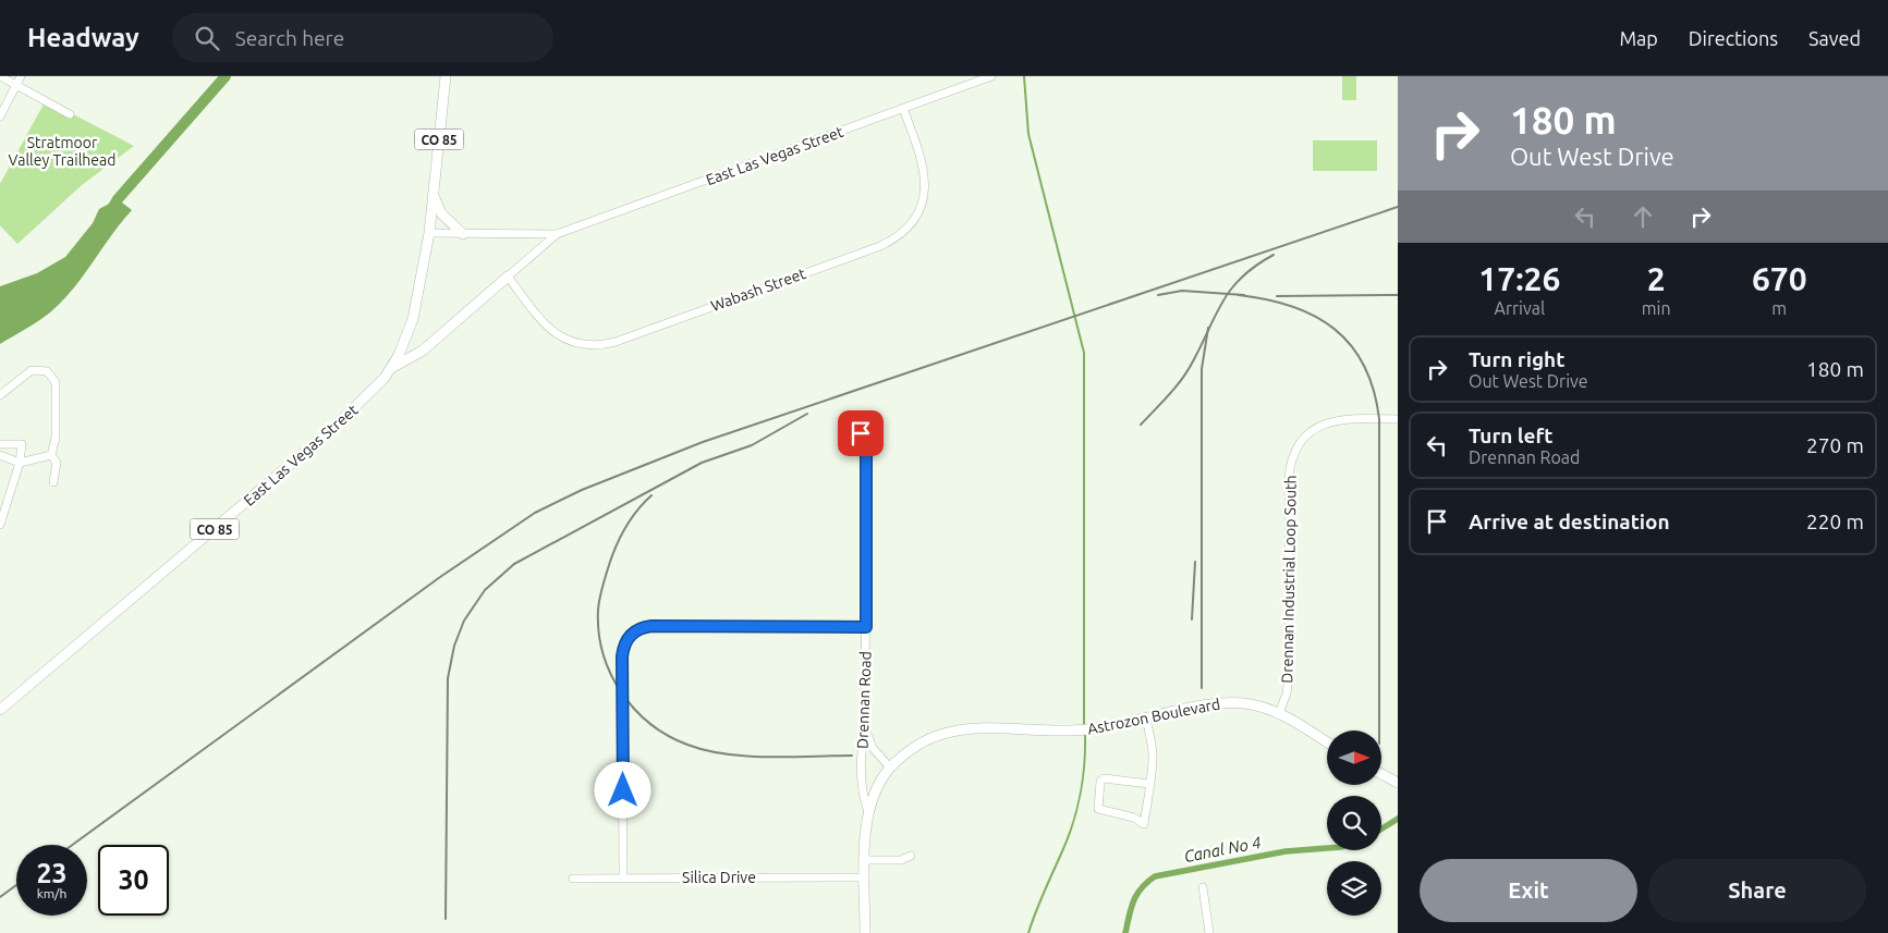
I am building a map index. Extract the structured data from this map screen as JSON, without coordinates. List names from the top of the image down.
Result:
{
  "streets": {
    "main road": [
      "CO 85",
      "East Las Vegas Street",
      "Drennan Road",
      "Astrozon Boulevard"
    ],
    "street": ["Wabash Street", "Drennan Industrial Loop South", "Silica Drive"]
  },
  "crossings": [
    ["CO 85", "East Las Vegas Street"],
    ["East Las Vegas Street", "Wabash Street"],
    ["Drennan Industrial Loop South", "Astrozon Boulevard"],
    ["Drennan Road", "Astrozon Boulevard"],
    ["Drennan Road", "Silica Drive"]
  ],
  "water": ["Canal No 4"],
  "parks": ["Stratmoor Valley Trailhead"],
  "north": "right",
  "page": {
    "header": "Headway",
    "search": "Search here",
    "nav": ["Map", "Directions", "Saved"],
    "turn": ["180 m", "Out West Drive"],
    "eta": [
      "17:26",
      "Arrival",
      "2",
      "min",
      "670",
      "m"
    ],
    "list": [
      {
        "name": "Turn right",
        "note": "Out West Drive",
        "value": "180 m"
      },
      {
        "name": "Turn left",
        "note": "Drennan Road",
        "value": "270 m"
      },
      {
        "name": "Arrive at destination",
        "value": "220 m"
      }
    ],
    "speed": "23 km/h",
    "limit": "30",
    "buttons": ["Exit", "Share"]
  }
}
